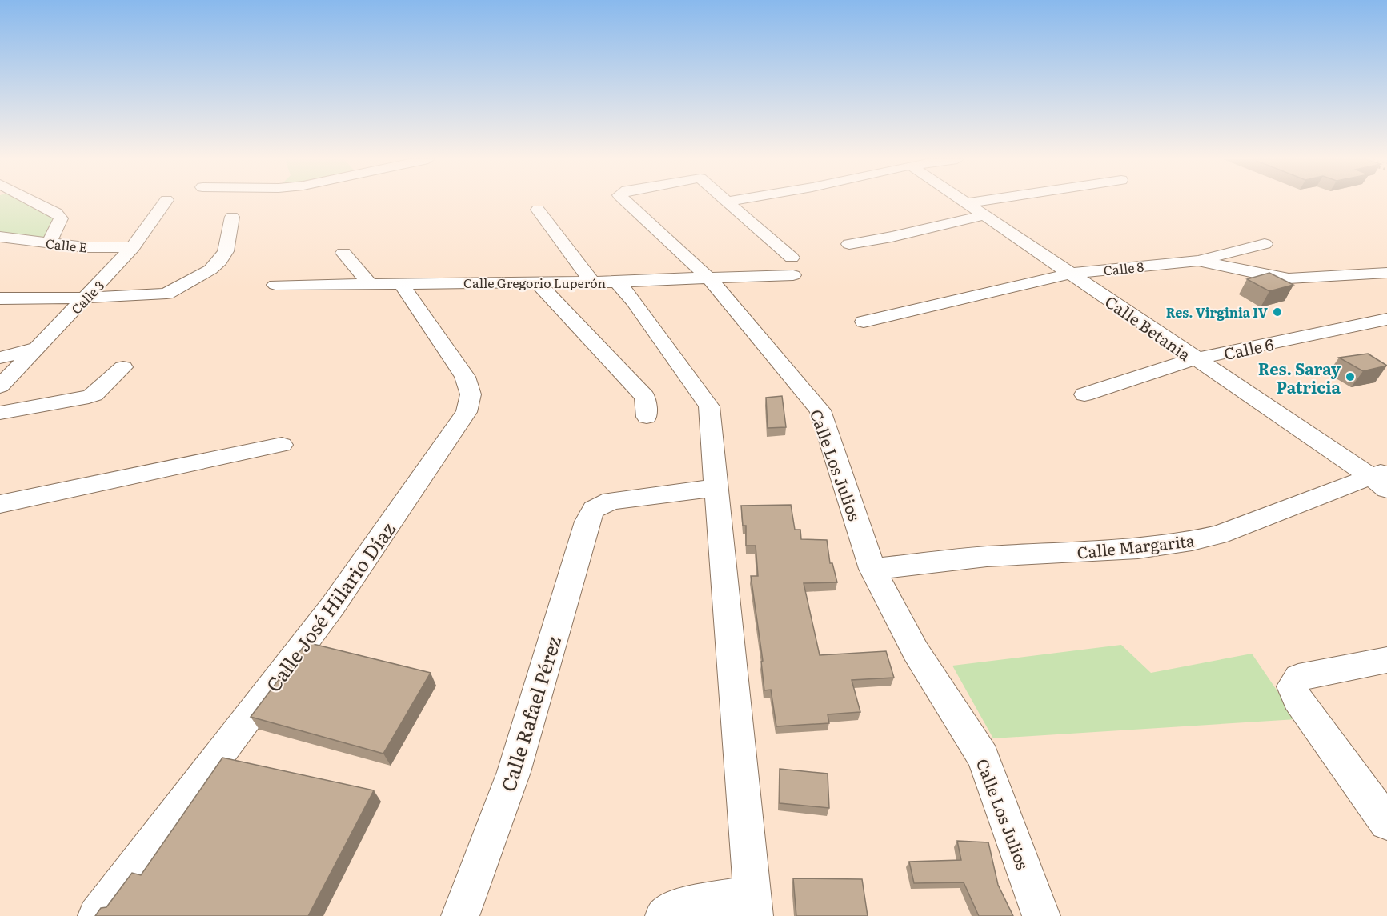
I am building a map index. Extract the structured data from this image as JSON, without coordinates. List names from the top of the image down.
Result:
{
  "streets": {
    "street": [
      "Calle E",
      "Calle 8",
      "Calle Gregorio Luperón",
      "Calle 3",
      "Calle Betania",
      "Calle 6",
      "Calle Los Julios",
      "Calle Margarita",
      "Calle José Hilario Díaz",
      "Calle Rafael Pérez"
    ]
  },
  "crossings": [
    ["Calle E", "Calle 3"],
    ["Calle 8", "Calle Betania"],
    ["Calle Gregorio Luperón", "Calle Los Julios"],
    ["Calle Gregorio Luperón", "Calle José Hilario Díaz"],
    ["Calle Betania", "Calle 6"],
    ["Calle Betania", "Calle Margarita"],
    ["Calle Los Julios", "Calle Margarita"]
  ],
  "places": ["Res. Virginia IV", "Res. Saray Patricia"]
}
